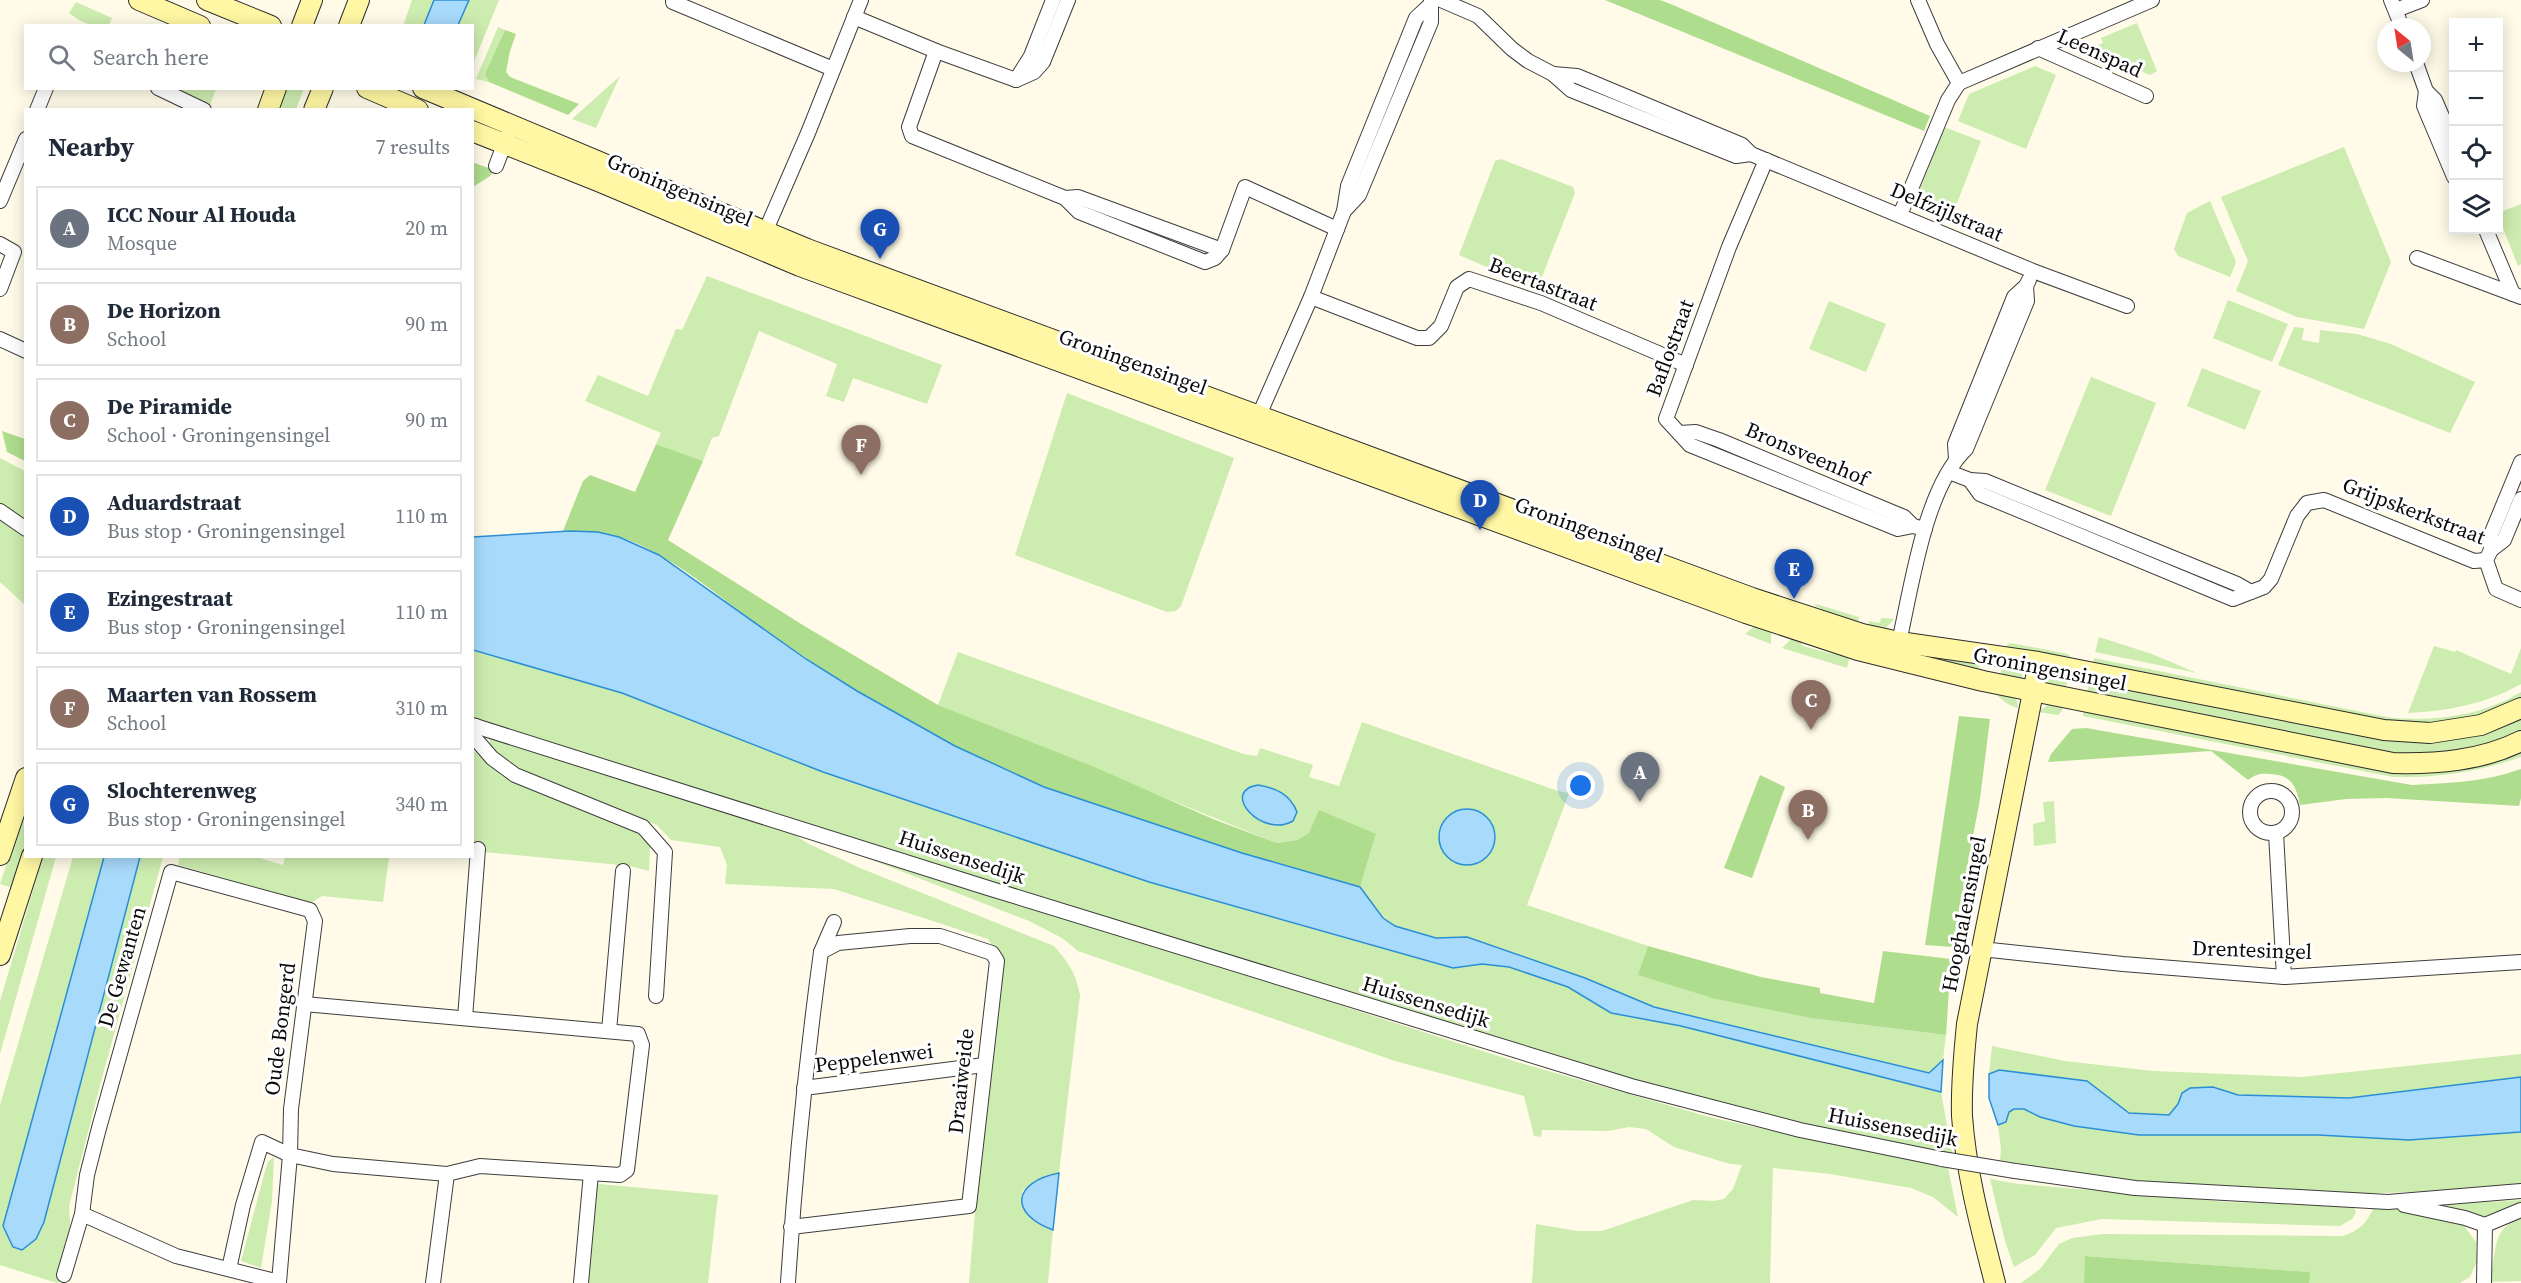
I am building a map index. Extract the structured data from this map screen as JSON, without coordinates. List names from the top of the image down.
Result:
{
  "streets": {
    "street": [
      "Leenspad",
      "Groningensingel",
      "Delfzijlstraat",
      "Beertastraat",
      "Baflostraat",
      "Bronsveenhof",
      "Grijpskerkstraat",
      "Huissensedijk",
      "Hooghalensingel",
      "Drentesingel",
      "De Gewanten",
      "Oude Bongerd",
      "Peppelenwei",
      "Draaiweide"
    ]
  },
  "crossings": [
    ["Groningensingel", "Hooghalensingel"],
    ["Delfzijlstraat", "Baflostraat"],
    ["Beertastraat", "Baflostraat"],
    ["Baflostraat", "Bronsveenhof"],
    ["Hooghalensingel", "Drentesingel"],
    ["De Gewanten", "Oude Bongerd"],
    ["Peppelenwei", "Draaiweide"]
  ],
  "north": "top left",
  "page": {
    "map_buttons": ["+", "−"],
    "search": "Search here",
    "heading": ["Nearby", "7 results"],
    "list": [
      {
        "mark": "A",
        "name": "ICC Nour Al Houda",
        "note": "Mosque",
        "value": "20 m"
      },
      {
        "mark": "B",
        "name": "De Horizon",
        "note": "School",
        "value": "90 m"
      },
      {
        "mark": "C",
        "name": "De Piramide",
        "note": "School · Groningensingel",
        "value": "90 m"
      },
      {
        "mark": "D",
        "name": "Aduardstraat",
        "note": "Bus stop · Groningensingel",
        "value": "110 m"
      },
      {
        "mark": "E",
        "name": "Ezingestraat",
        "note": "Bus stop · Groningensingel",
        "value": "110 m"
      },
      {
        "mark": "F",
        "name": "Maarten van Rossem",
        "note": "School",
        "value": "310 m"
      },
      {
        "mark": "G",
        "name": "Slochterenweg",
        "note": "Bus stop · Groningensingel",
        "value": "340 m"
      }
    ],
    "pins": [
      "G",
      "F",
      "D",
      "E",
      "C",
      "A",
      "B"
    ]
  }
}
